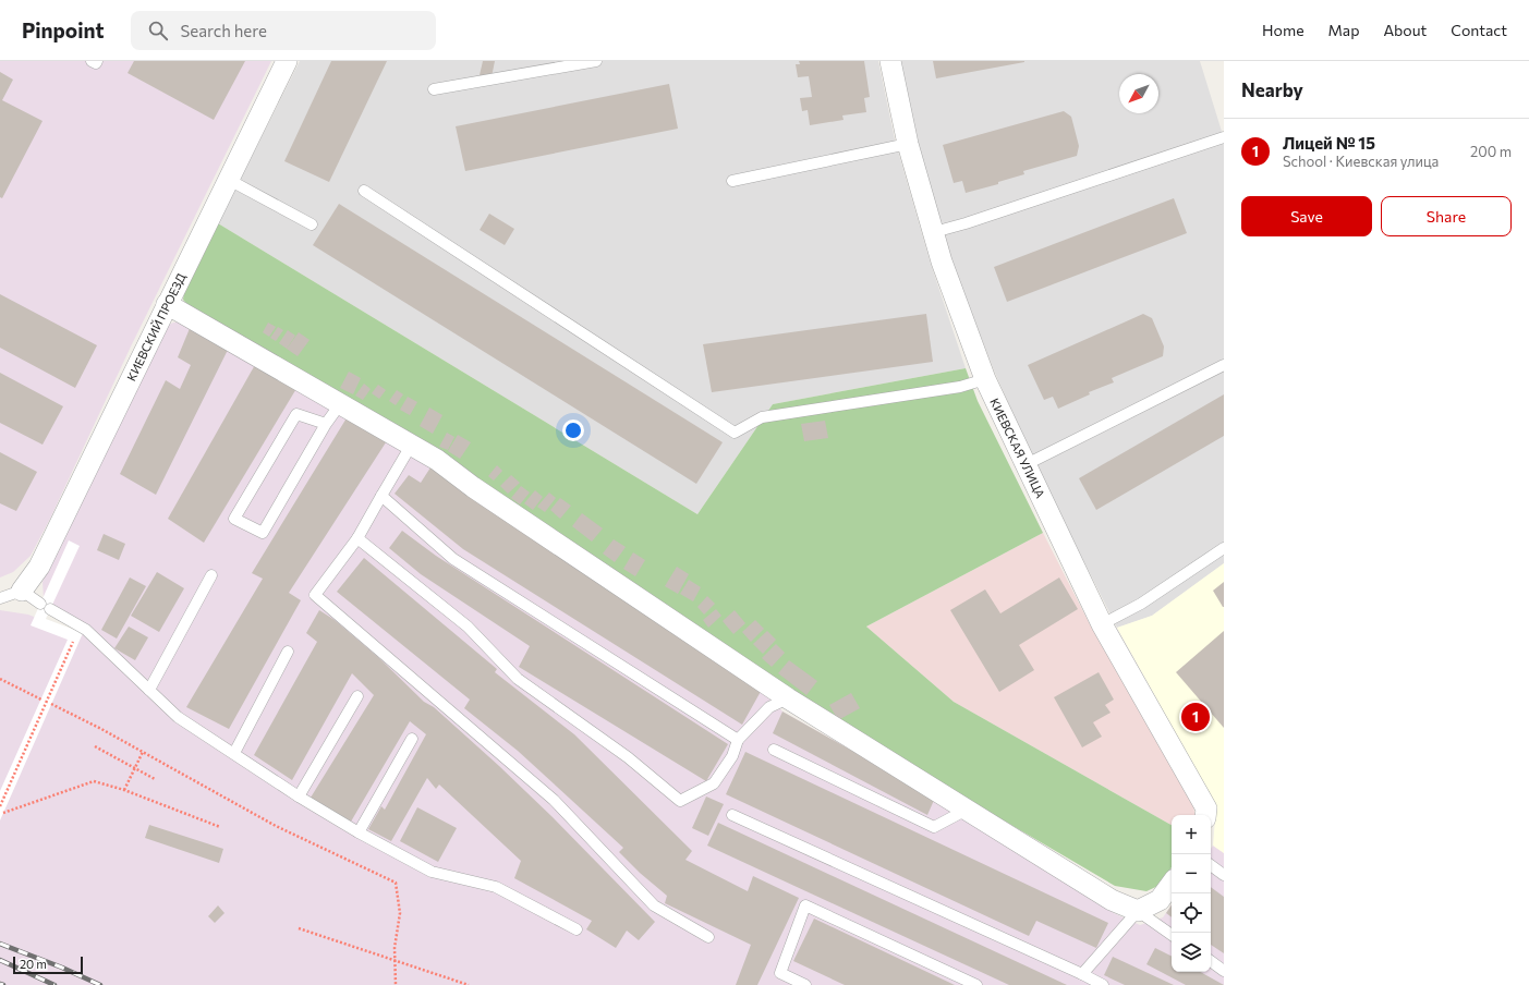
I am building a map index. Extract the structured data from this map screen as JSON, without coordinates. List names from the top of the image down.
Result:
{
  "streets": {
    "street": ["КИЕВСКИЙ ПРОЕЗД", "КИЕВСКАЯ УЛИЦА"]
  },
  "scale_bar": "20 m",
  "north": "bottom left",
  "page": {
    "header": "Pinpoint",
    "search": "Search here",
    "nav": [
      "Home",
      "Map",
      "About",
      "Contact"
    ],
    "heading": "Nearby",
    "list": [
      {
        "mark": "1",
        "name": "Лицей № 15",
        "note": "School · Киевская улица",
        "value": "200 m"
      }
    ],
    "buttons": ["Save", "Share"],
    "pins": "1",
    "map_buttons": ["+", "−"],
    "scale": "20 m"
  }
}
